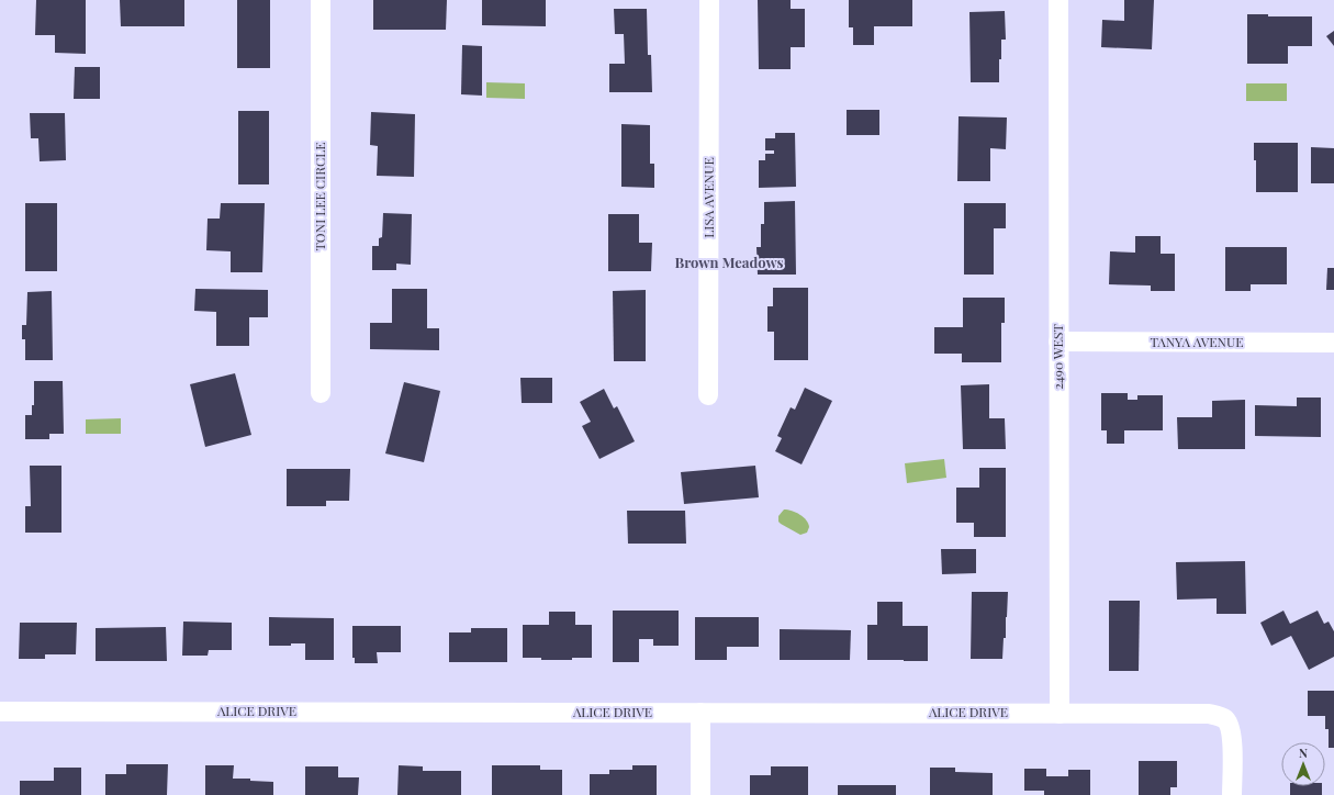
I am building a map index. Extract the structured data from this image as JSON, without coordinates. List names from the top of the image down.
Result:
{
  "streets": {
    "street": [
      "TONI LEE CIRCLE",
      "LISA AVENUE",
      "TANYA AVENUE",
      "2490 WEST",
      "ALICE DRIVE"
    ]
  },
  "crossings": [
    ["TANYA AVENUE", "2490 WEST"],
    ["2490 WEST", "ALICE DRIVE"]
  ],
  "districts": ["Brown Meadows"],
  "north": "top"
}
